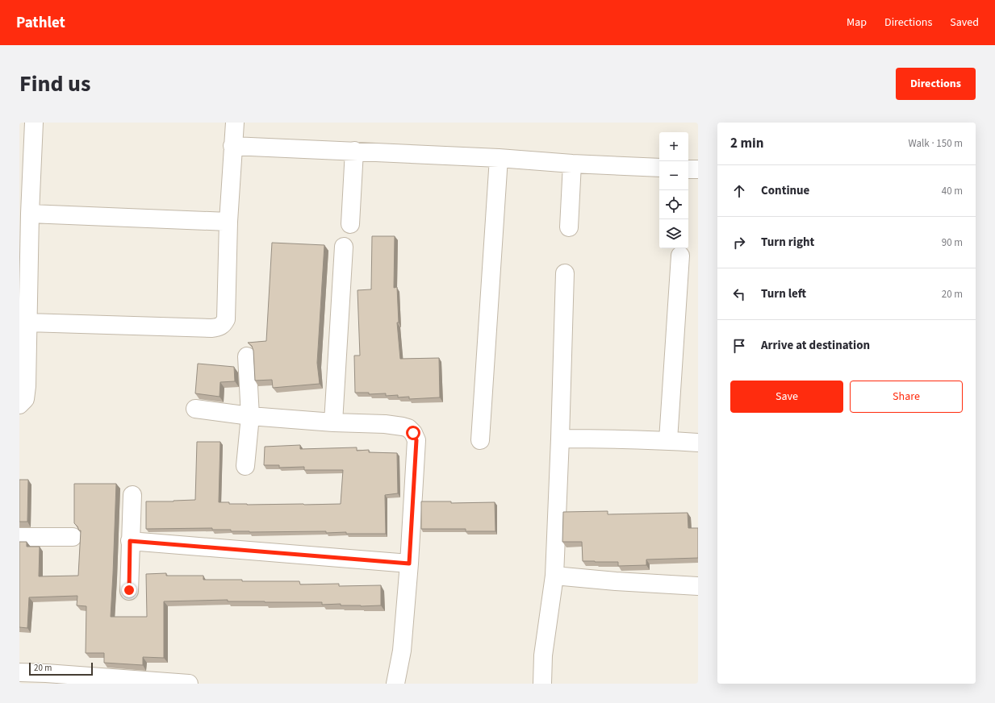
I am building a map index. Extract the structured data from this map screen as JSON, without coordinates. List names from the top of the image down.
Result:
{
  "scale_bar": "20 m",
  "page": {
    "header": "Pathlet",
    "nav": ["Map", "Directions", "Saved"],
    "title": "Find us",
    "buttons": [
      "Directions",
      ["Save", "Share"]
    ],
    "heading": ["2 min", "Walk · 150 m"],
    "map_buttons": ["+", "−"],
    "list": [
      ["Continue", "40 m"],
      ["Turn right", "90 m"],
      ["Turn left", "20 m"],
      "Arrive at destination"
    ],
    "scale": "20 m"
  }
}
